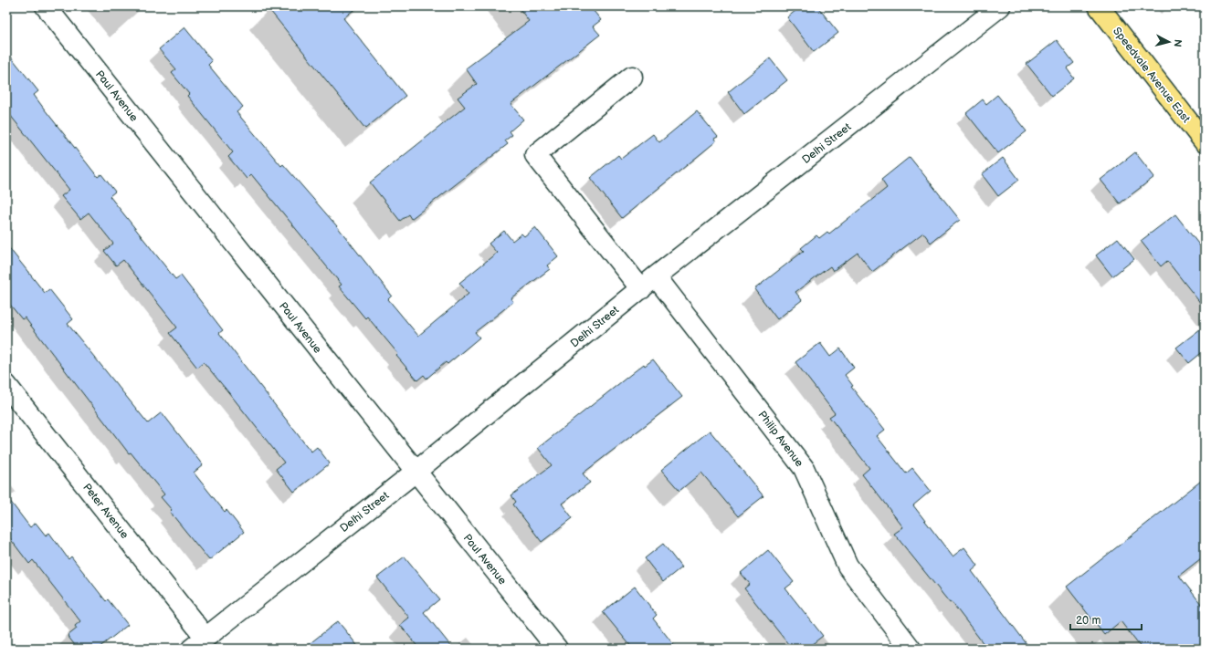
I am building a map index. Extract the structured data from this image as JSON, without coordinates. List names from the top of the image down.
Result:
{
  "streets": {
    "main road": ["Speedvale Avenue East"],
    "street": [
      "Paul Avenue",
      "Delhi Street",
      "Philip Avenue",
      "Peter Avenue"
    ]
  },
  "crossings": [
    ["Paul Avenue", "Delhi Street"],
    ["Delhi Street", "Philip Avenue"],
    ["Delhi Street", "Peter Avenue"]
  ],
  "scale_bar": "20 m",
  "north": "right"
}
